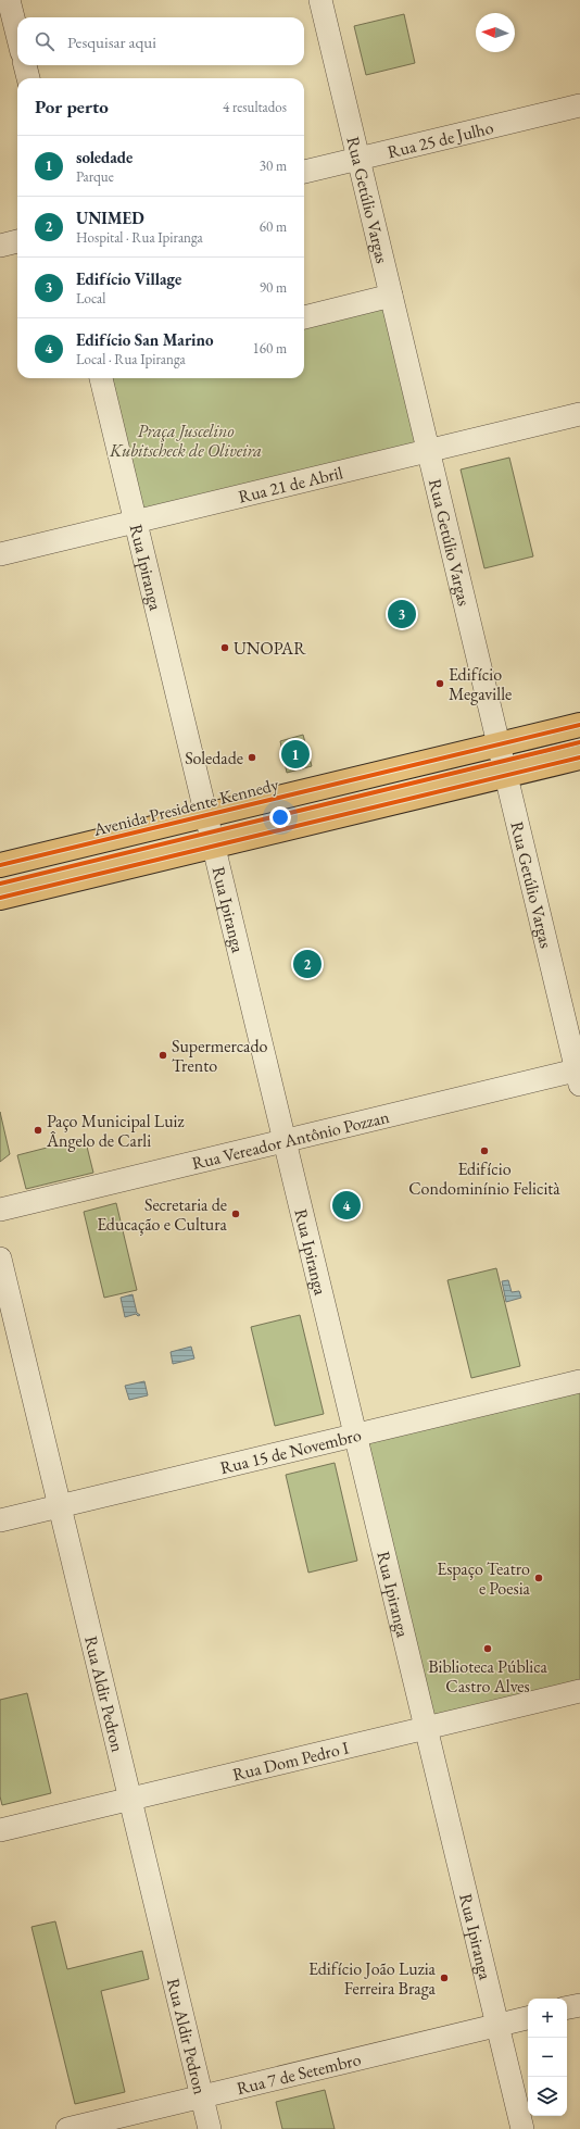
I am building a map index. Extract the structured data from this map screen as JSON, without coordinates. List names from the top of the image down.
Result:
{
  "streets": {
    "main road": ["Avenida Presidente Kennedy"],
    "street": [
      "Rua 25 de Julho",
      "Rua Getúlio Vargas",
      "Rua 21 de Abril",
      "Rua Ipiranga",
      "Rua Vereador Antônio Pozzan",
      "Rua 15 de Novembro",
      "Rua Aldir Pedron",
      "Rua Dom Pedro I",
      "Rua 7 de Setembro"
    ]
  },
  "crossings": [
    ["Rua 25 de Julho", "Rua Getúlio Vargas"],
    ["Rua Getúlio Vargas", "Rua 21 de Abril"],
    ["Rua Getúlio Vargas", "Avenida Presidente Kennedy"],
    ["Rua Getúlio Vargas", "Rua Vereador Antônio Pozzan"],
    ["Rua 21 de Abril", "Rua Ipiranga"],
    ["Rua Ipiranga", "Avenida Presidente Kennedy"],
    ["Rua Ipiranga", "Rua Vereador Antônio Pozzan"],
    ["Rua Ipiranga", "Rua 15 de Novembro"],
    ["Rua Ipiranga", "Rua Dom Pedro I"],
    ["Rua Ipiranga", "Rua 7 de Setembro"],
    ["Rua 15 de Novembro", "Rua Aldir Pedron"],
    ["Rua Aldir Pedron", "Rua Dom Pedro I"],
    ["Rua Aldir Pedron", "Rua 7 de Setembro"]
  ],
  "parks": ["Praça Juscelino Kubitscheck de Oliveira"],
  "places": [
    "UNOPAR",
    "Edifício Megaville",
    "Soledade",
    "Supermercado Trento",
    "Paço Municipal Luiz Ângelo de Carli",
    "Edifício Condominínio Felicità",
    "Secretaria de Educação e Cultura",
    "Espaço Teatro e Poesia",
    "Biblioteca Pública Castro Alves",
    "Edifício João Luzia Ferreira Braga"
  ],
  "north": "left",
  "page": {
    "search": "Pesquisar aqui",
    "heading": ["Por perto", "4 resultados"],
    "list": [
      {
        "mark": "1",
        "name": "soledade",
        "note": "Parque",
        "value": "30 m"
      },
      {
        "mark": "2",
        "name": "UNIMED",
        "note": "Hospital · Rua Ipiranga",
        "value": "60 m"
      },
      {
        "mark": "3",
        "name": "Edifício Village",
        "note": "Local",
        "value": "90 m"
      },
      {
        "mark": "4",
        "name": "Edifício San Marino",
        "note": "Local · Rua Ipiranga",
        "value": "160 m"
      }
    ],
    "pins": [
      "3",
      "1",
      "2",
      "4"
    ],
    "map_buttons": ["+", "−"]
  }
}
